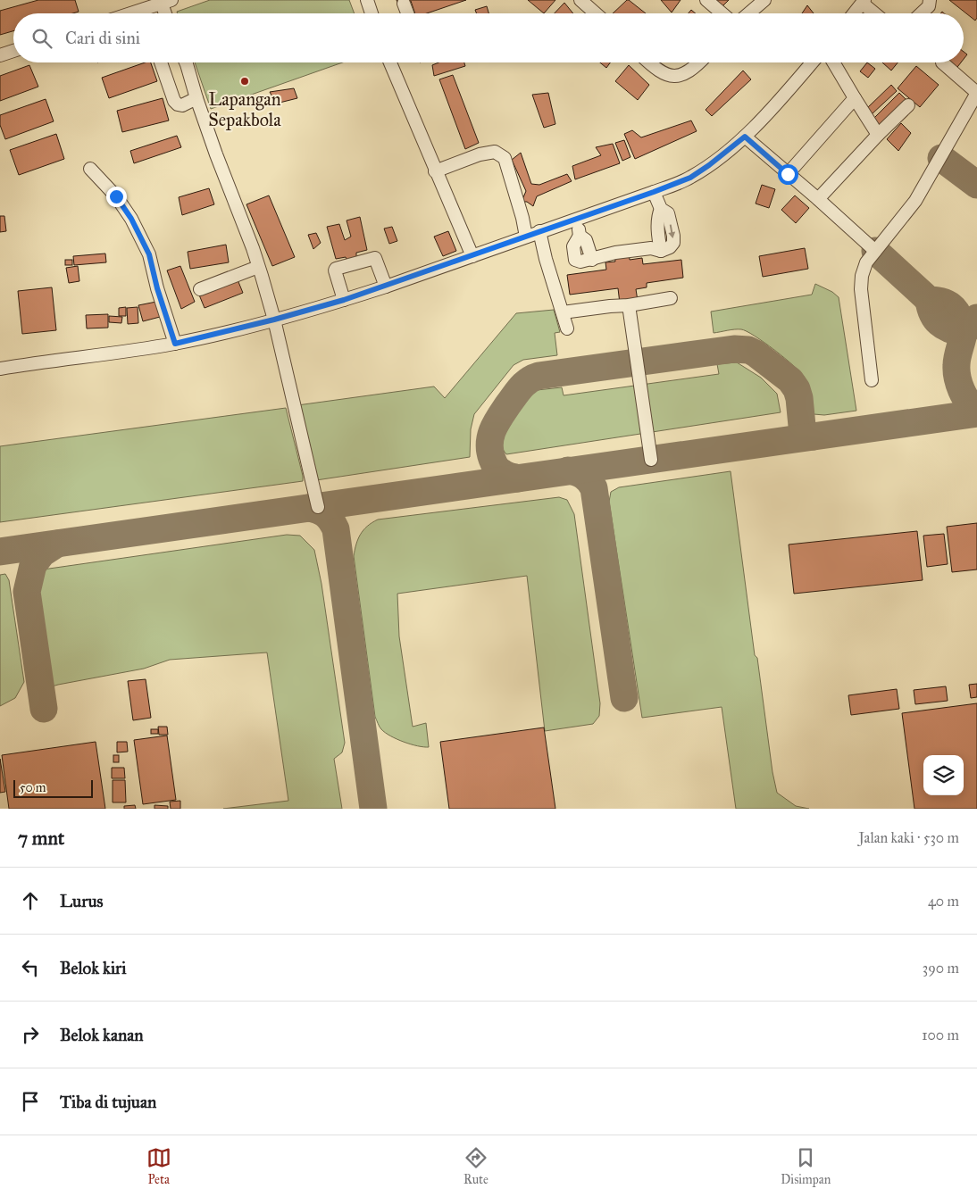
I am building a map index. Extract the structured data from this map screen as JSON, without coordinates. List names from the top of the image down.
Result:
{
  "places": ["Lapangan Sepakbola"],
  "scale_bar": "50 m",
  "page": {
    "search": "Cari di sini",
    "scale": "50 m",
    "heading": ["7 mnt", "Jalan kaki · 530 m"],
    "list": [
      ["Lurus", "40 m"],
      ["Belok kiri", "390 m"],
      ["Belok kanan", "100 m"],
      "Tiba di tujuan"
    ],
    "nav": ["Peta", "Rute", "Disimpan"]
  }
}
